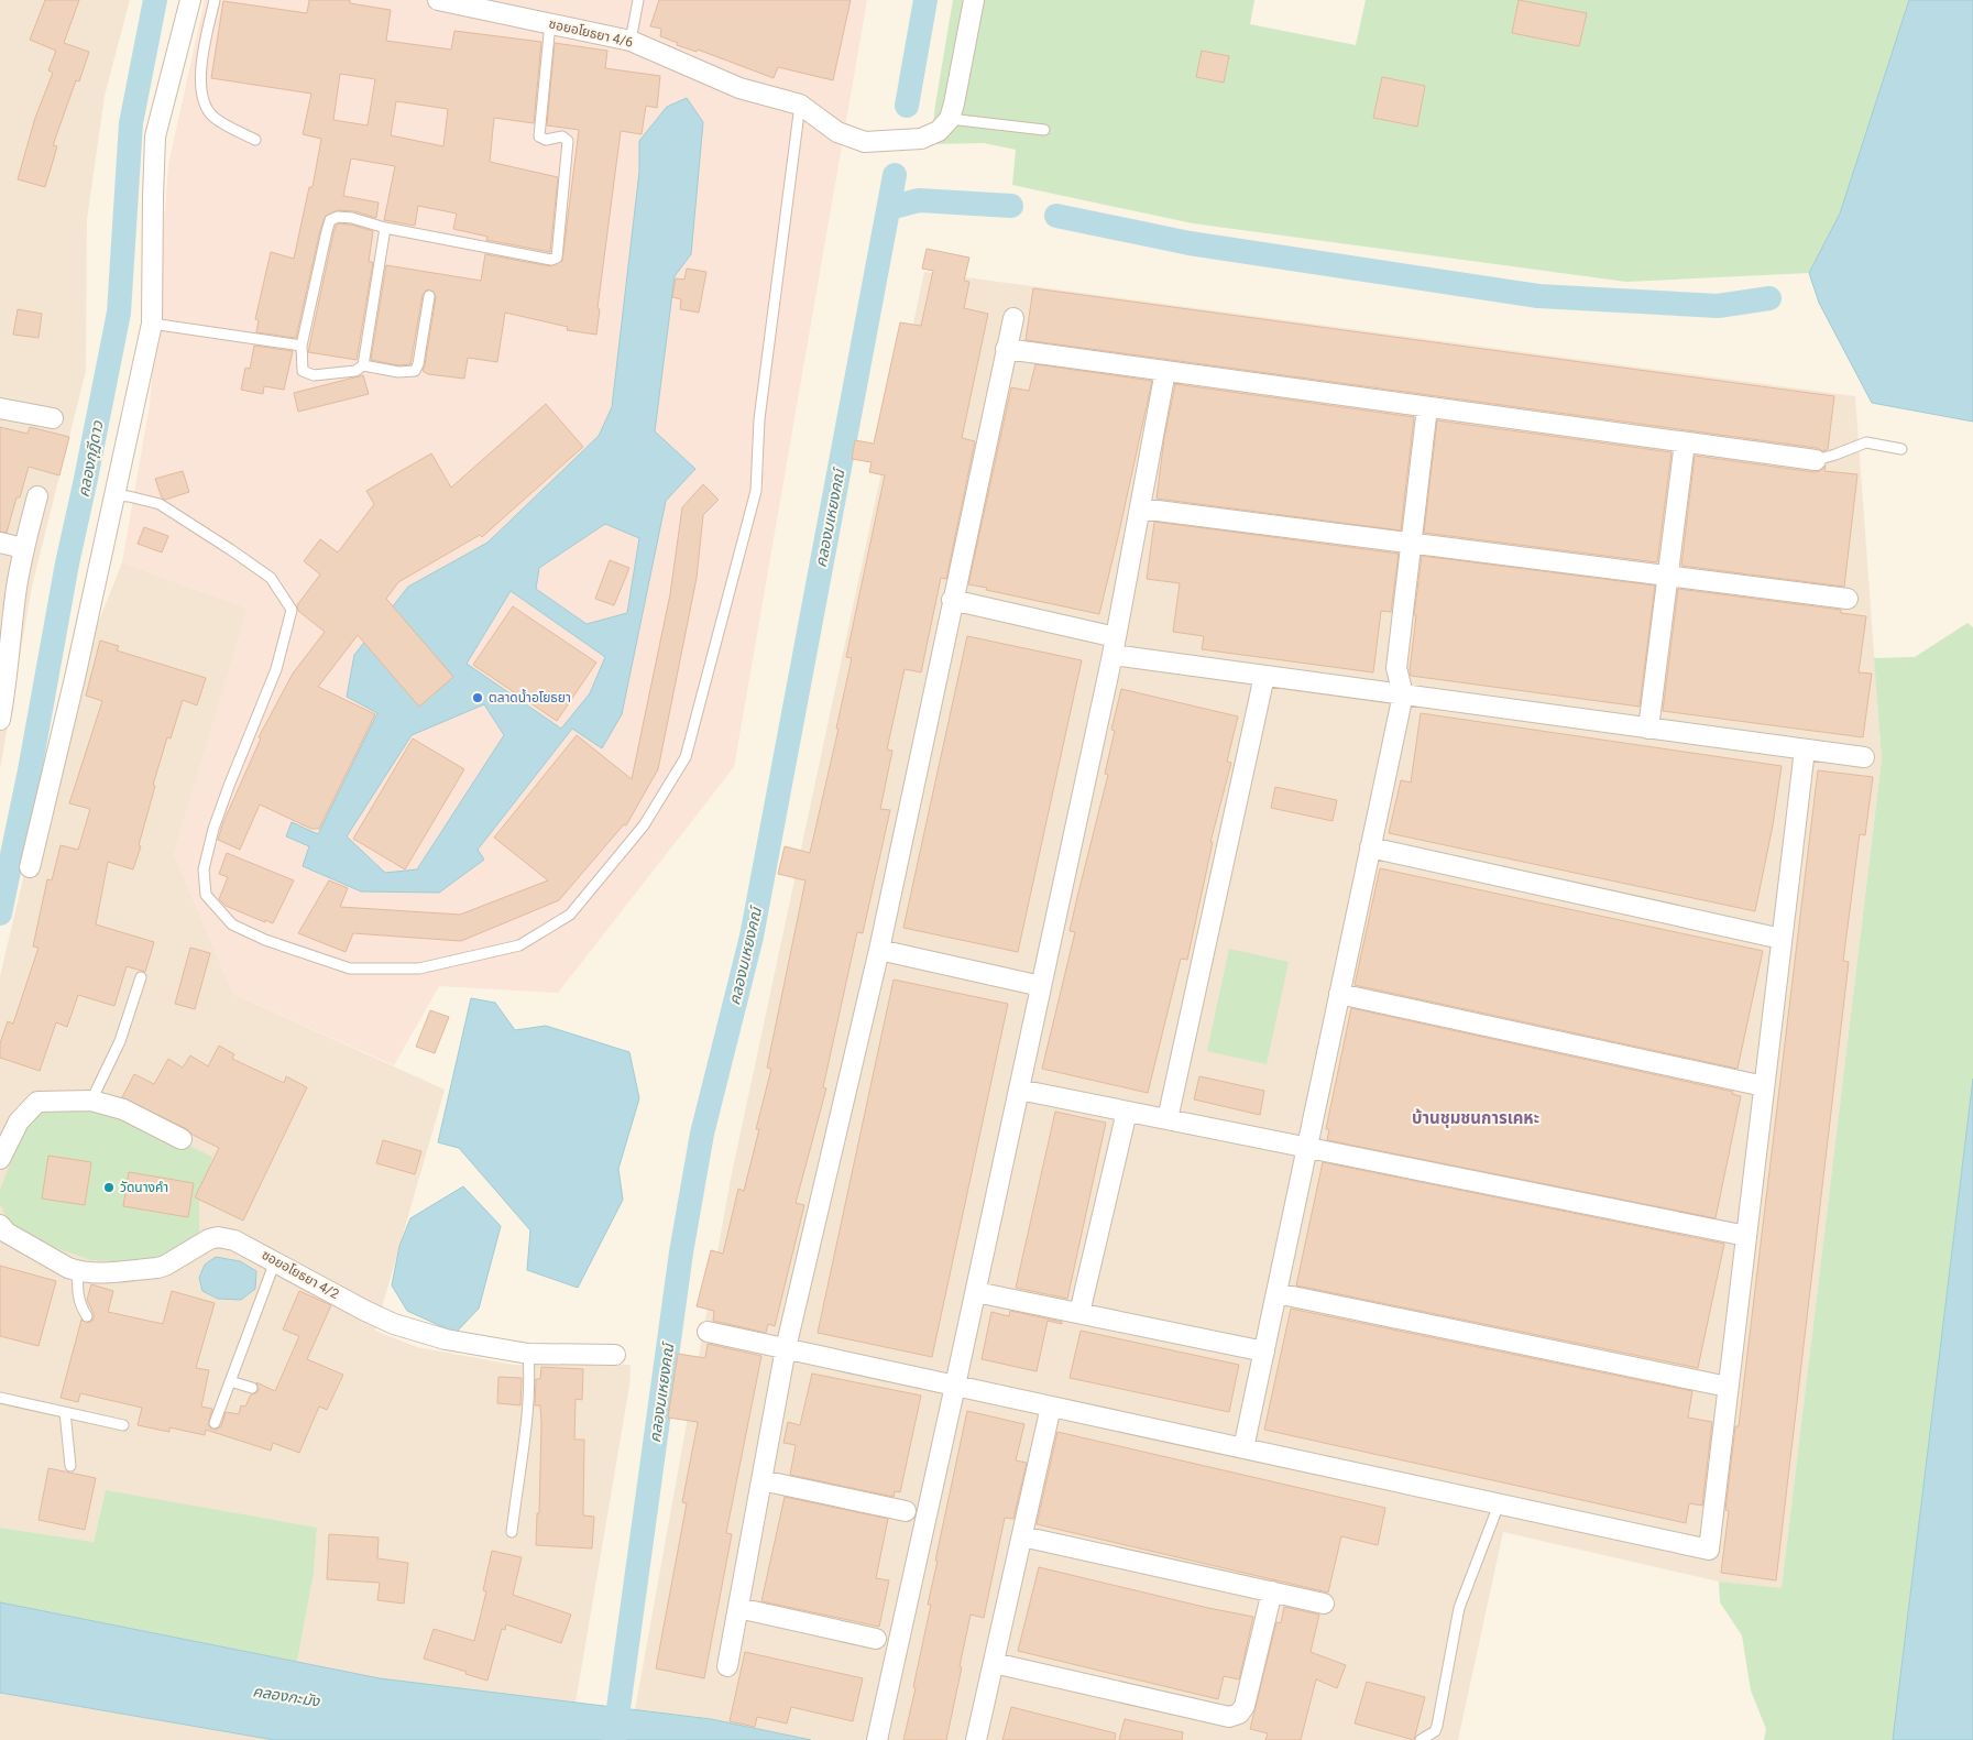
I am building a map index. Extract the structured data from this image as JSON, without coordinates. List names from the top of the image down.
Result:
{
  "streets": {
    "street": ["ซอยอโยธยา 4/6", "ซอยอโยธยา 4/2"]
  },
  "districts": ["บ้านชุมชนการเคหะ"],
  "water": ["คลองกุฎีดาว", "คลองมเหยงคณ์", "คลองกะมัง"],
  "places": ["ตลาดน้ำอโยธยา", "วัดนางคำ"]
}
